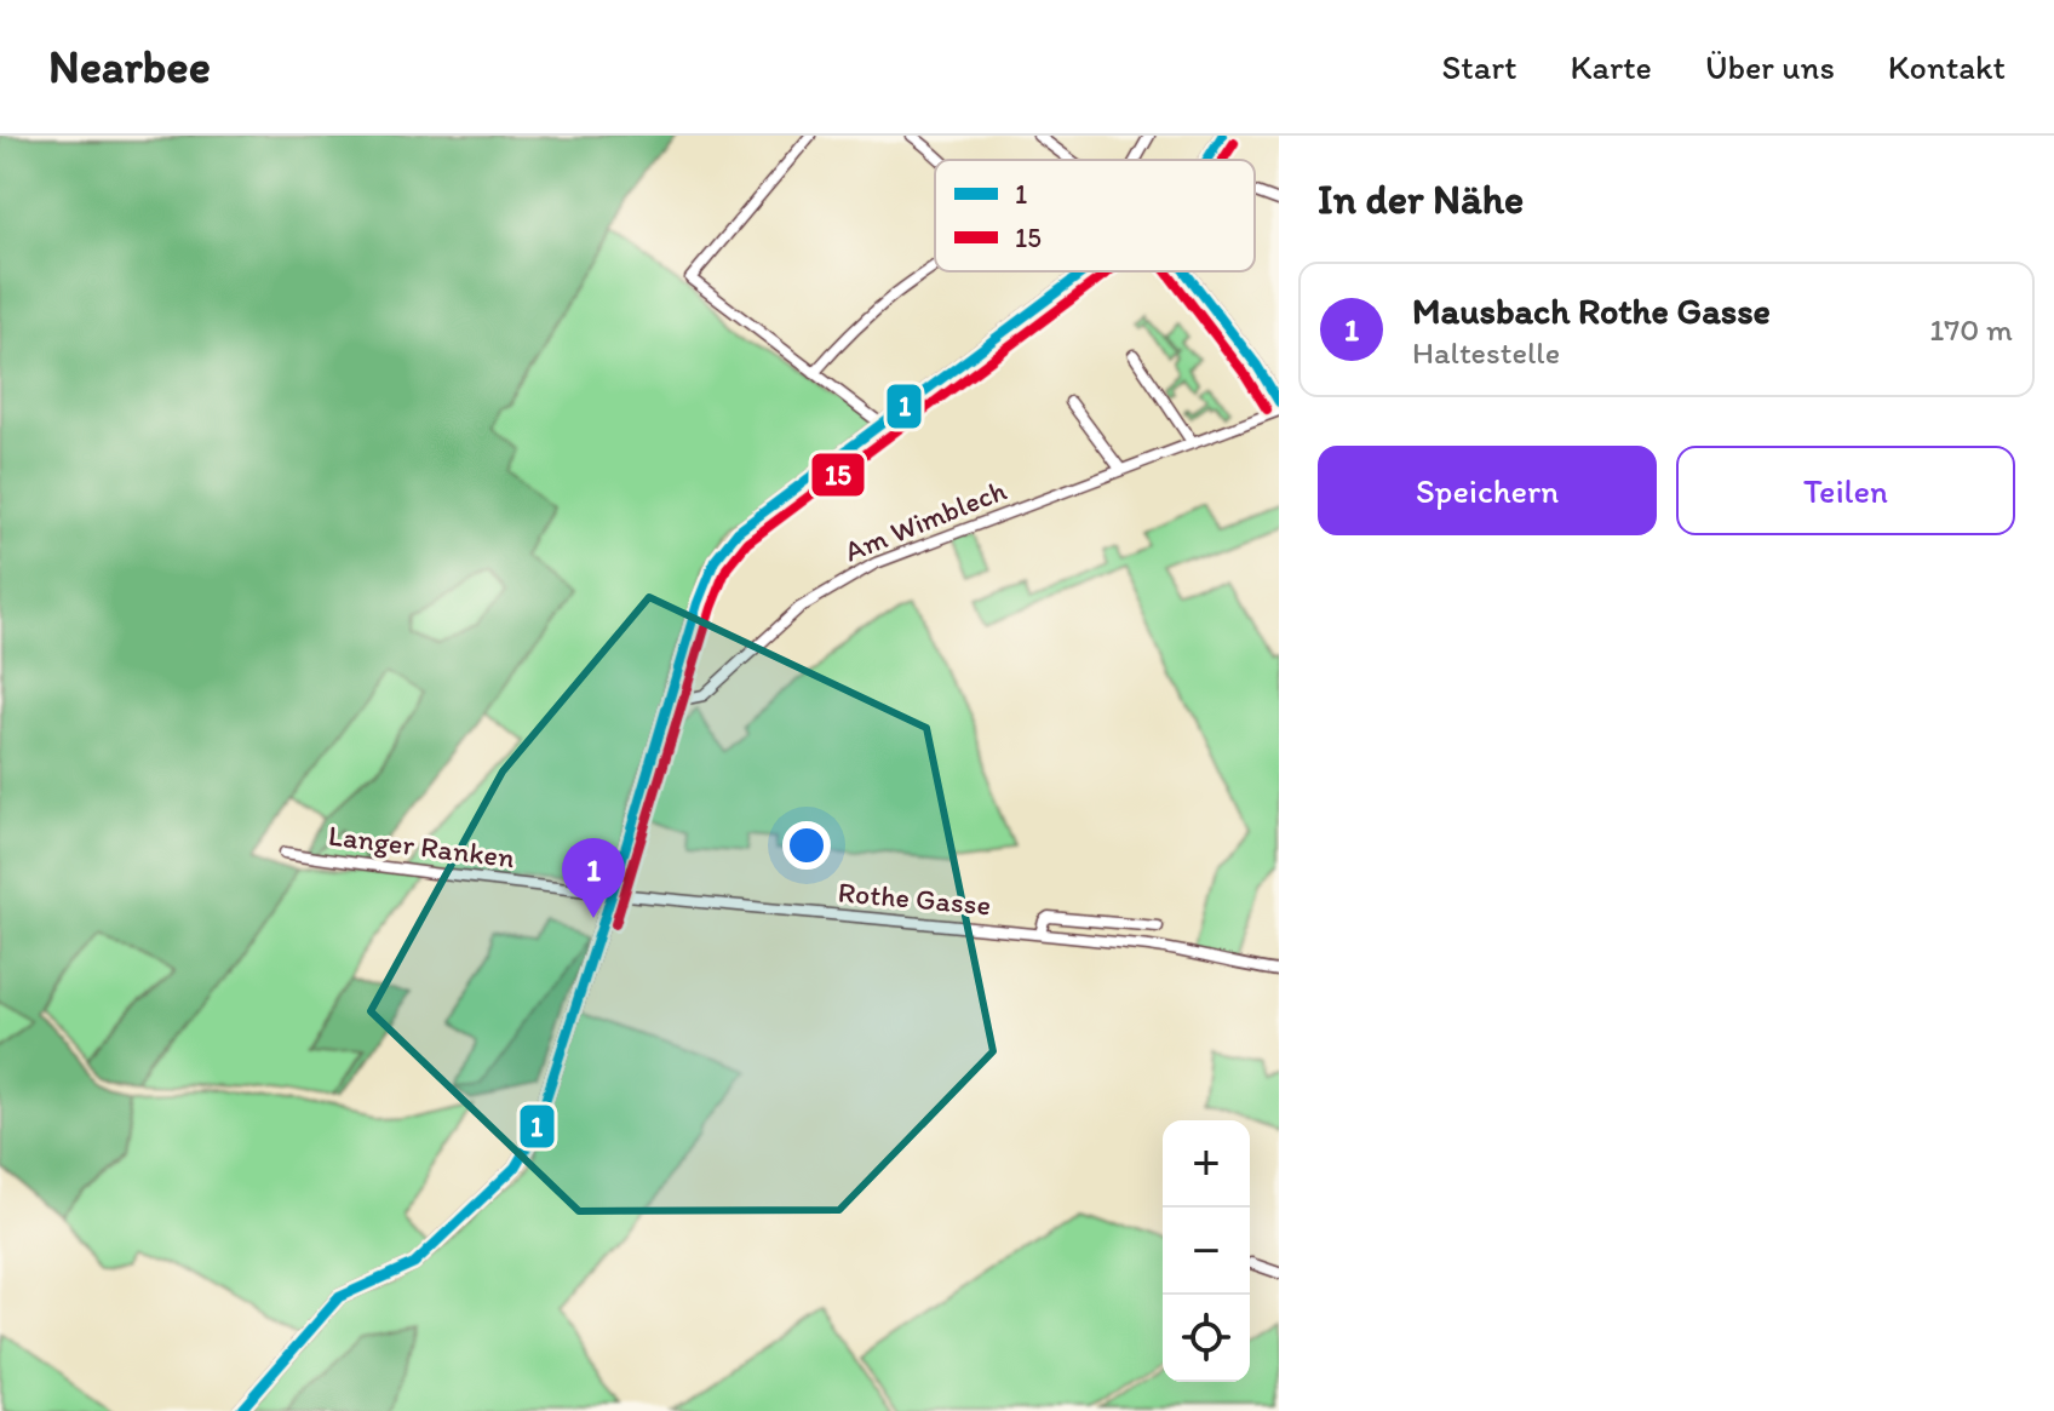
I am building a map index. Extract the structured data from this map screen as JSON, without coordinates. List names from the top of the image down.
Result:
{
  "streets": {
    "street": ["Am Wimblech", "Langer Ranken", "Rothe Gasse"]
  },
  "crossings": [
    ["Langer Ranken", "Rothe Gasse"]
  ],
  "lines": ["transit line 1", "transit line 15"],
  "legend": ["1", "15"],
  "page": {
    "header": "Nearbee",
    "nav": [
      "Start",
      "Karte",
      "Über uns",
      "Kontakt"
    ],
    "heading": "In der Nähe",
    "list": [
      {
        "mark": "1",
        "name": "Mausbach Rothe Gasse",
        "note": "Haltestelle",
        "value": "170 m"
      }
    ],
    "buttons": ["Speichern", "Teilen"],
    "pins": "1",
    "map_buttons": ["+", "−"]
  }
}
